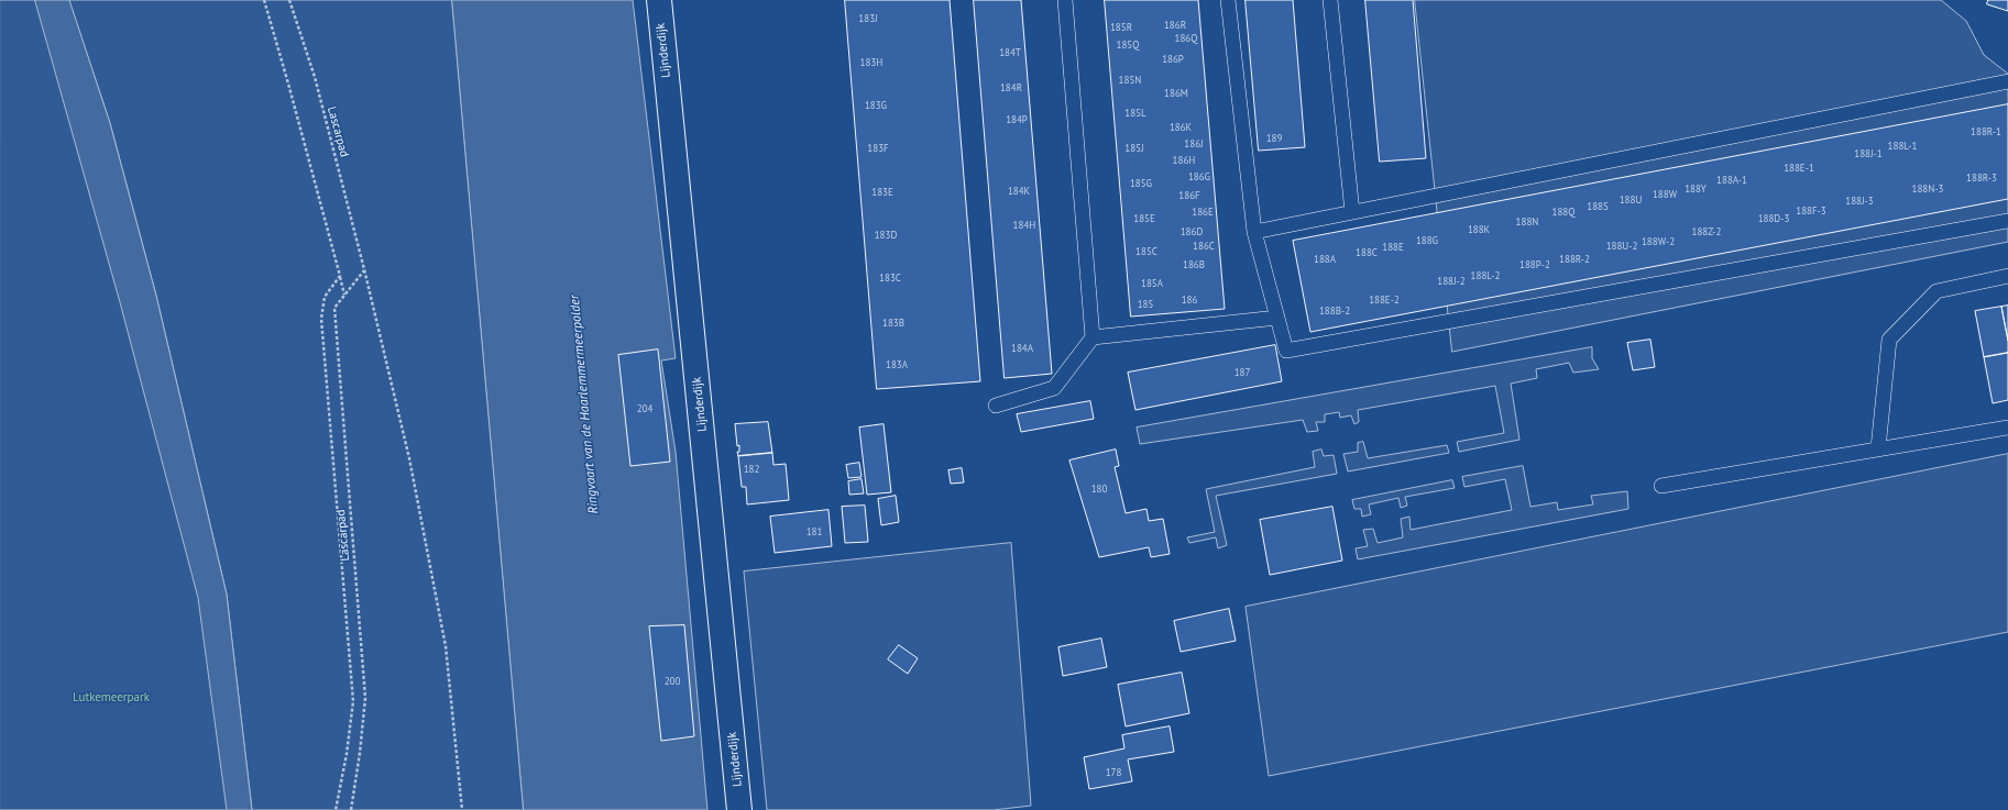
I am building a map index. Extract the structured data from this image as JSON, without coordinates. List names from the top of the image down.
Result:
{
  "streets": {
    "street": ["Lijnderdijk"],
    "path": ["Lascarpad"]
  },
  "water": ["Ringvaart van de Haarlemmermeerpolder"],
  "parks": ["Lutkemeerpark"],
  "house_numbers": [
    "183J",
    "186R",
    "185R",
    "186Q",
    "185Q",
    "184T",
    "186P",
    "183H",
    "185N",
    "184R",
    "186M",
    "183G",
    "185L",
    "184P",
    "186K",
    "188R-1",
    "189",
    "186J",
    "188L-1",
    "183F",
    "185J",
    "188J-1",
    "186H",
    "188E-1",
    "186G",
    "188R-3",
    "188A-1",
    "185G",
    "188Y",
    "188N-3",
    "184K",
    "183E",
    "188W",
    "186F",
    "188U",
    "188J-3",
    "188S",
    "188F-3",
    "186E",
    "188Q",
    "185E",
    "188D-3",
    "188N",
    "184H",
    "188K",
    "186D",
    "188Z-2",
    "183D",
    "188G",
    "188W-2",
    "186C",
    "188U-2",
    "188E",
    "185C",
    "188C",
    "188A",
    "188R-2",
    "186B",
    "188P-2",
    "188L-2",
    "183C",
    "188J-2",
    "185A",
    "186",
    "188E-2",
    "185",
    "188B-2",
    "183B",
    "184A",
    "183A",
    "187",
    "204",
    "182",
    "180",
    "181",
    "200",
    "178"
  ]
}
